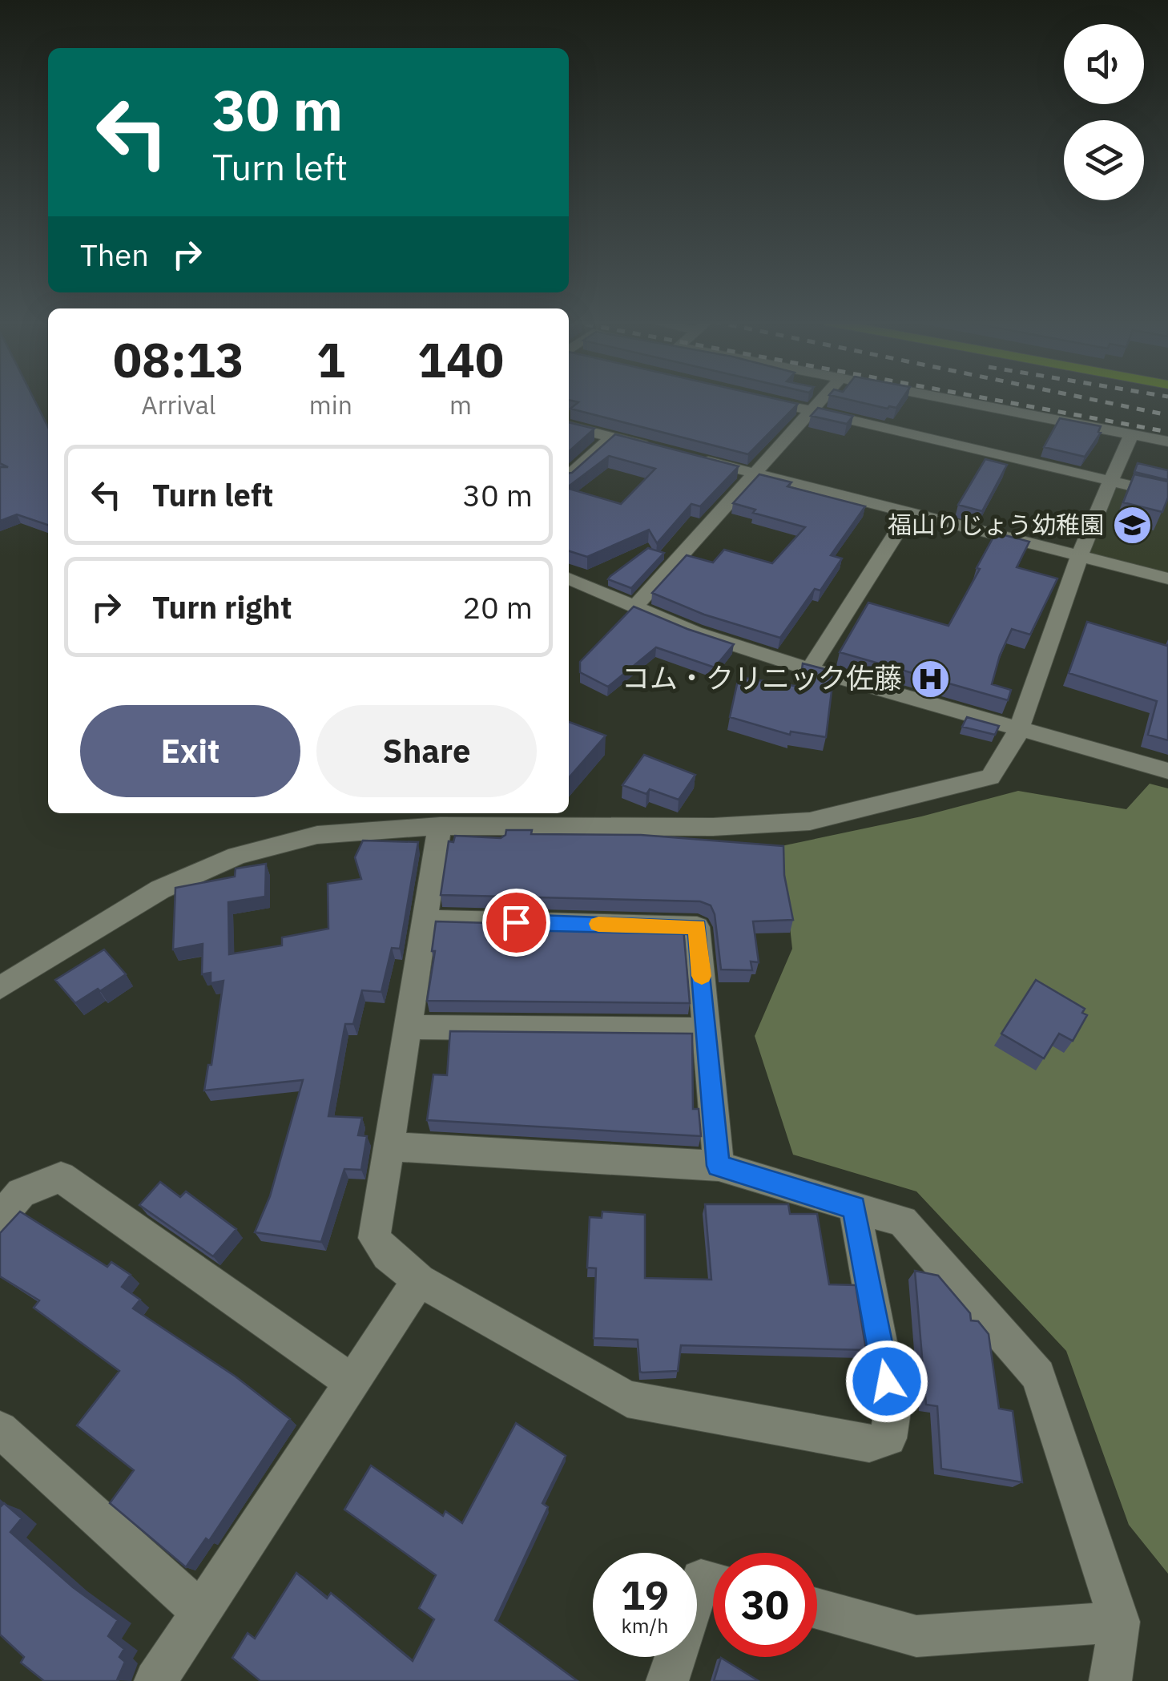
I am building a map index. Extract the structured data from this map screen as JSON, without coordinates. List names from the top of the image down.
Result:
{
  "places": {
    "school or university": ["福山りじょう幼稚園"],
    "hospital": ["コム・クリニック佐藤"]
  },
  "page": {
    "turn": ["30 m", "Turn left"],
    "then": "Then",
    "eta": [
      "08:13",
      "Arrival",
      "1",
      "min",
      "140",
      "m"
    ],
    "list": [
      {
        "name": "Turn left",
        "value": "30 m"
      },
      {
        "name": "Turn right",
        "value": "20 m"
      }
    ],
    "buttons": ["Exit", "Share"],
    "speed": "19 km/h",
    "limit": "30"
  }
}
